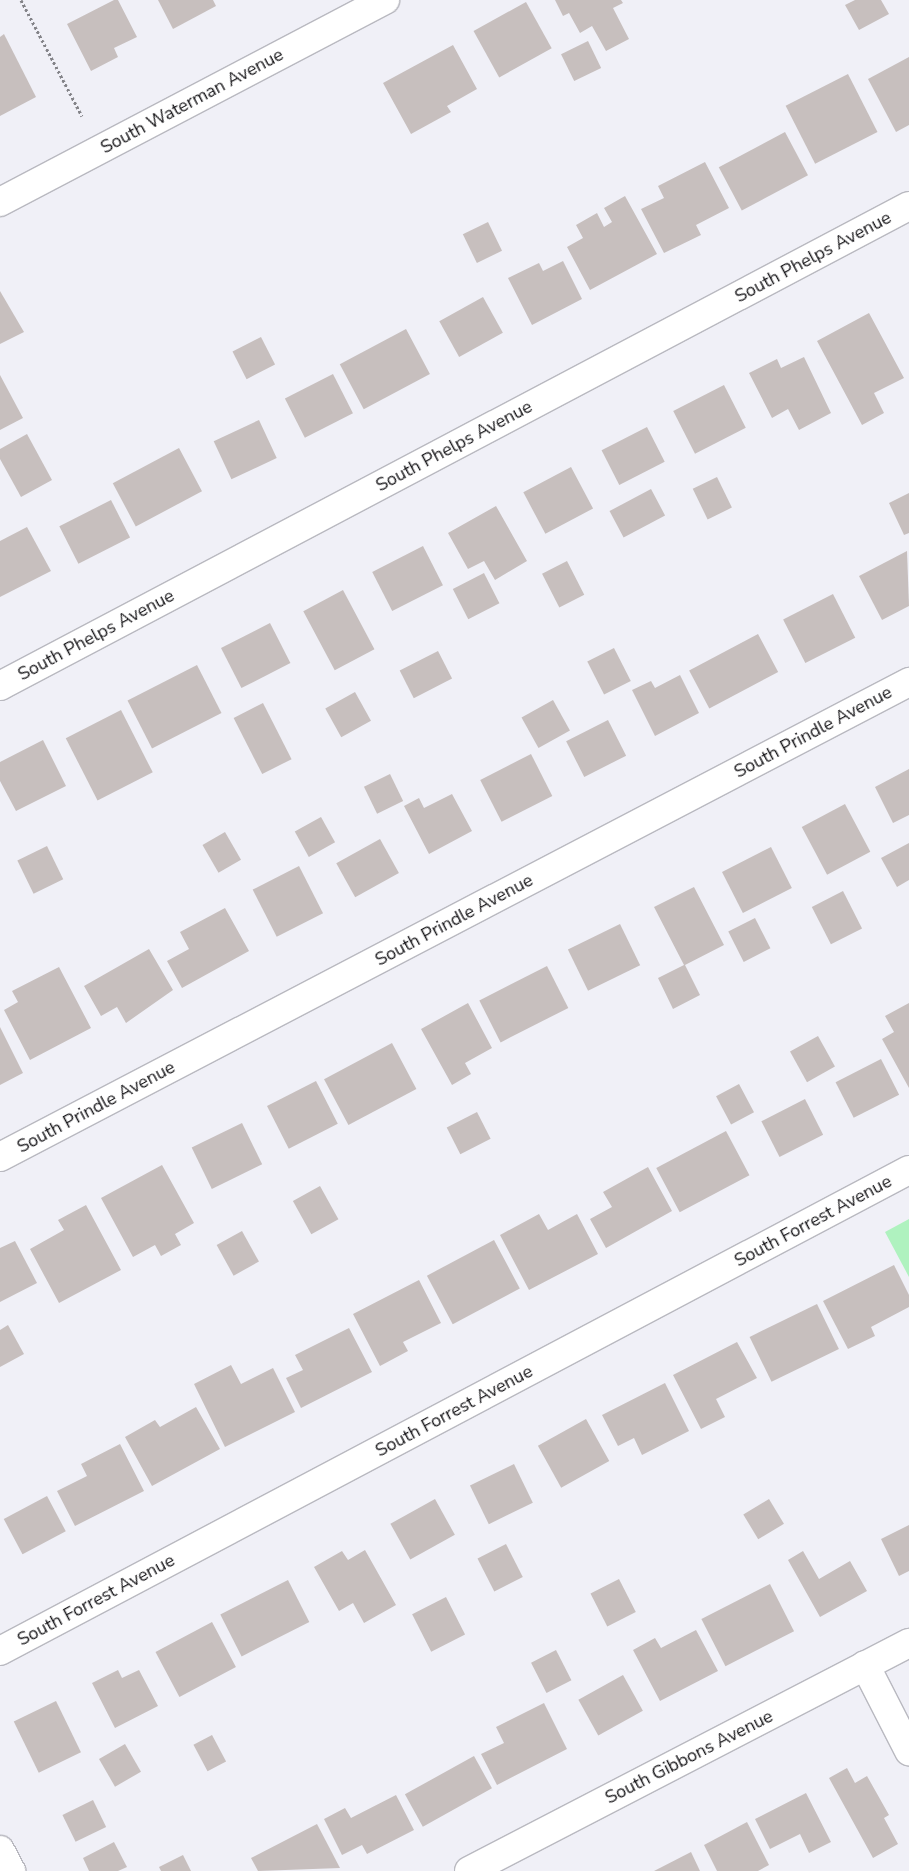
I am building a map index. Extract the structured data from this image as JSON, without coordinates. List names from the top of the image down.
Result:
{
  "streets": {
    "street": [
      "South Waterman Avenue",
      "South Phelps Avenue",
      "South Prindle Avenue",
      "South Forrest Avenue",
      "South Gibbons Avenue"
    ]
  }
}
